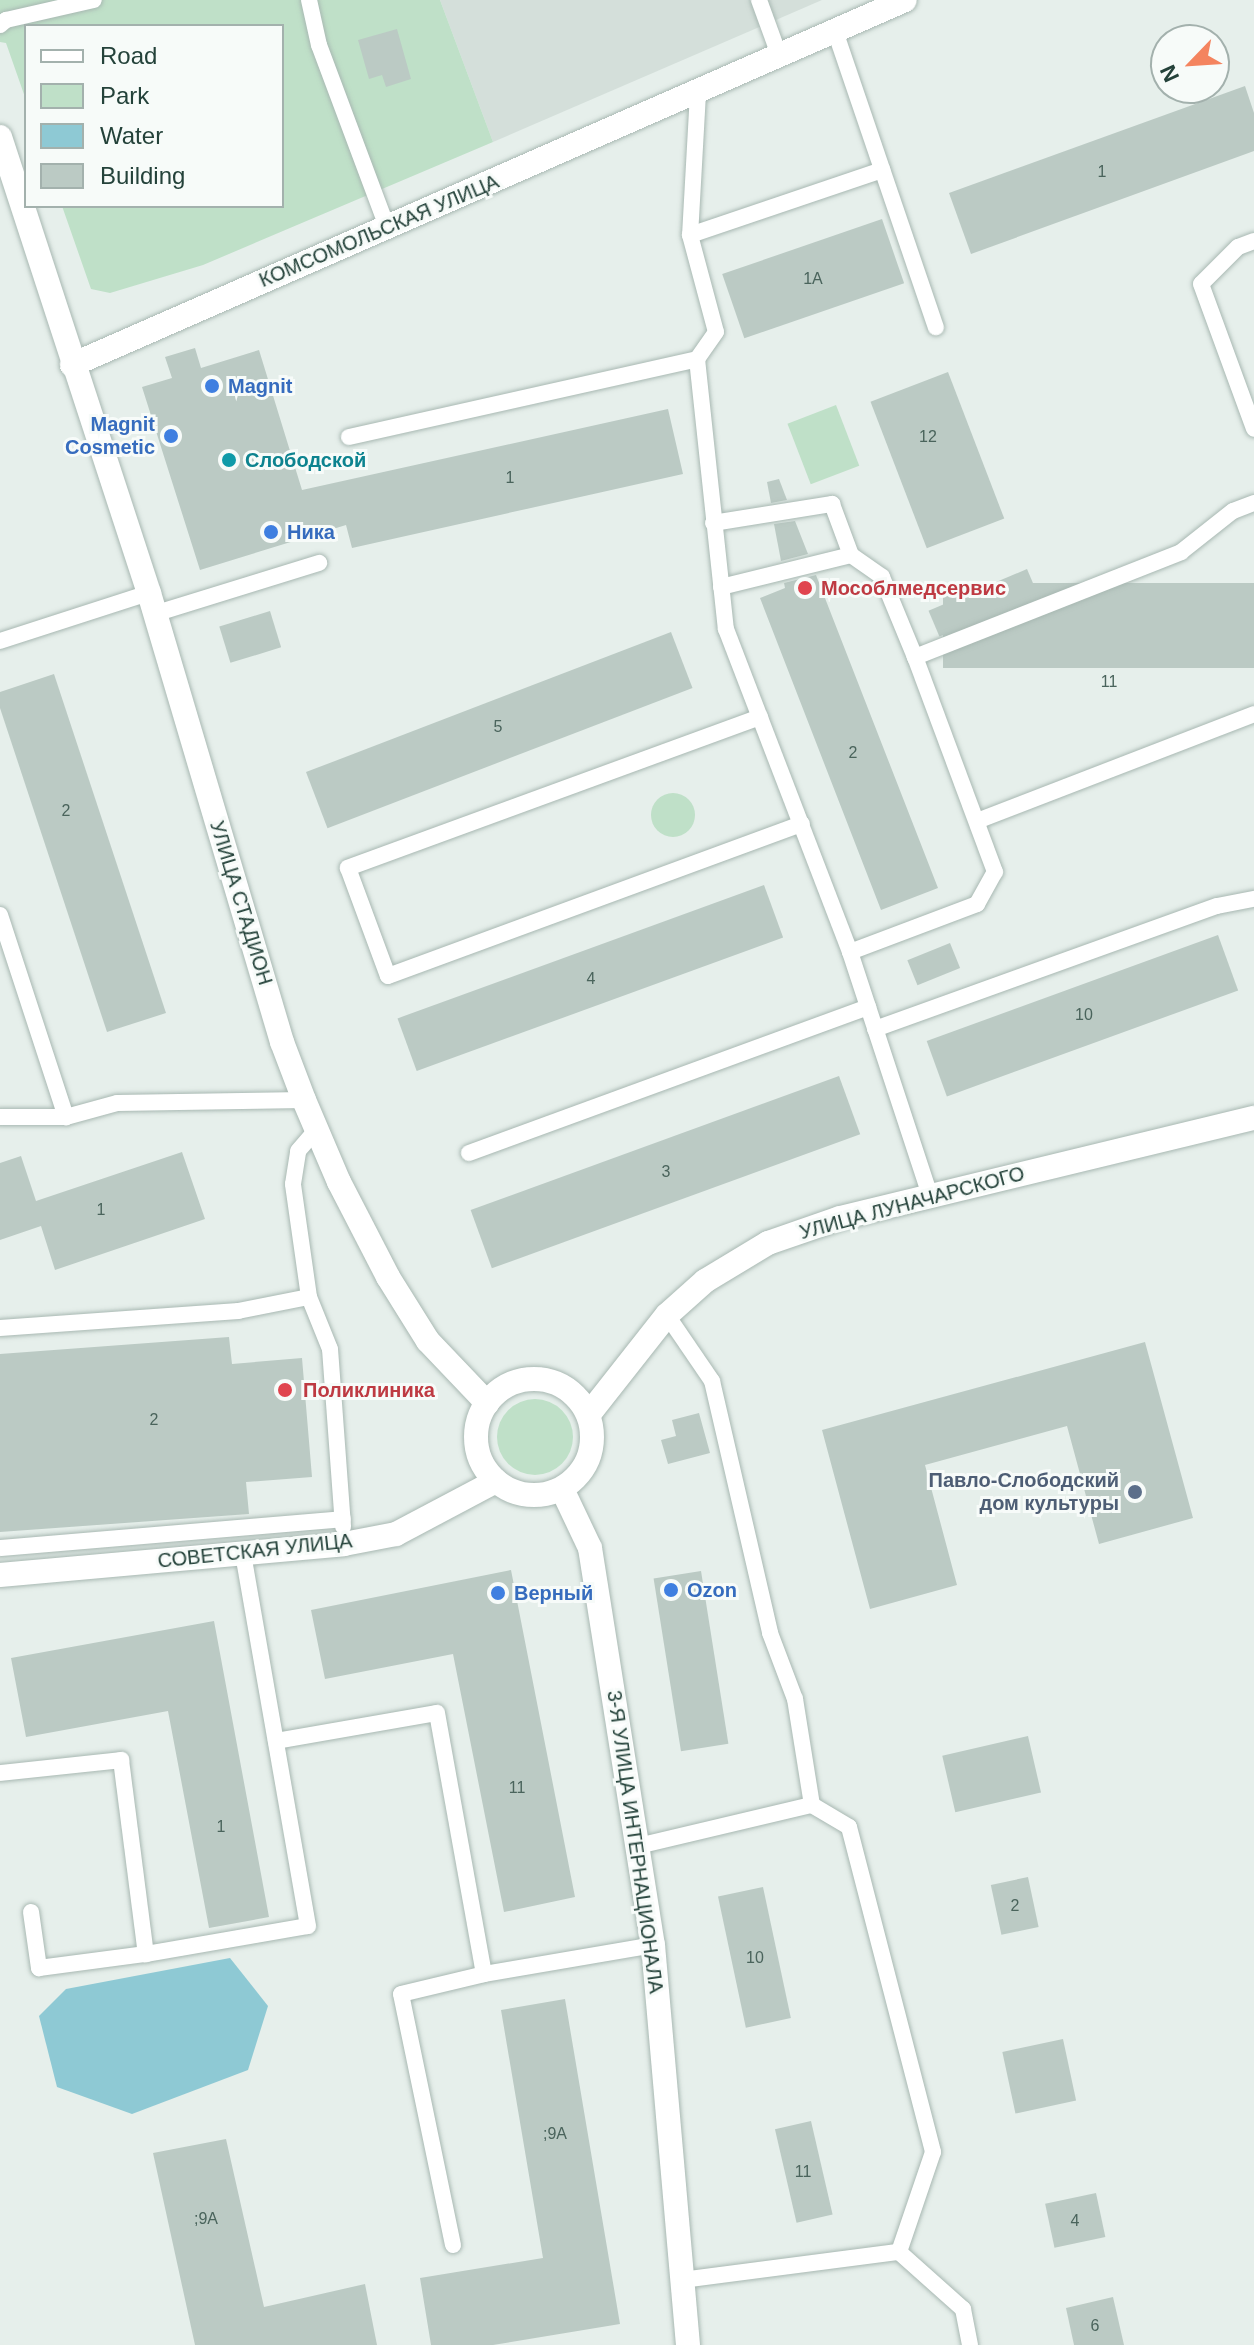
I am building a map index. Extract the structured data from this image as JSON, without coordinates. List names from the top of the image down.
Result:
{
  "streets": {
    "street": [
      "КОМСОМОЛЬСКАЯ УЛИЦА",
      "УЛИЦА СТАДИОН",
      "УЛИЦА ЛУНАЧАРСКОГО",
      "СОВЕТСКАЯ УЛИЦА",
      "3-Я УЛИЦА ИНТЕРНАЦИОНАЛА"
    ]
  },
  "crossings": [
    ["КОМСОМОЛЬСКАЯ УЛИЦА", "УЛИЦА СТАДИОН"],
    ["УЛИЦА СТАДИОН", "УЛИЦА ЛУНАЧАРСКОГО"],
    ["УЛИЦА СТАДИОН", "СОВЕТСКАЯ УЛИЦА"],
    ["УЛИЦА СТАДИОН", "3-Я УЛИЦА ИНТЕРНАЦИОНАЛА"],
    ["УЛИЦА ЛУНАЧАРСКОГО", "СОВЕТСКАЯ УЛИЦА"],
    ["УЛИЦА ЛУНАЧАРСКОГО", "3-Я УЛИЦА ИНТЕРНАЦИОНАЛА"],
    ["СОВЕТСКАЯ УЛИЦА", "3-Я УЛИЦА ИНТЕРНАЦИОНАЛА"]
  ],
  "places": [
    "Magnit",
    "Magnit Cosmetic",
    "Слободской",
    "Ника",
    "Мособлмедсервис",
    "Поликлиника",
    "Павло-Слободский дом культуры",
    "Ozon",
    "Верный"
  ],
  "house_numbers": [
    "1",
    "1А",
    "12",
    "1",
    "11",
    "5",
    "2",
    "2",
    "4",
    "10",
    "3",
    "1",
    "2",
    "11",
    "1",
    "2",
    "10",
    ";9А",
    "11",
    ";9А",
    "4",
    "6"
  ],
  "legend": [
    "Road",
    "Park",
    "Water",
    "Building"
  ],
  "north": "bottom left"
}
